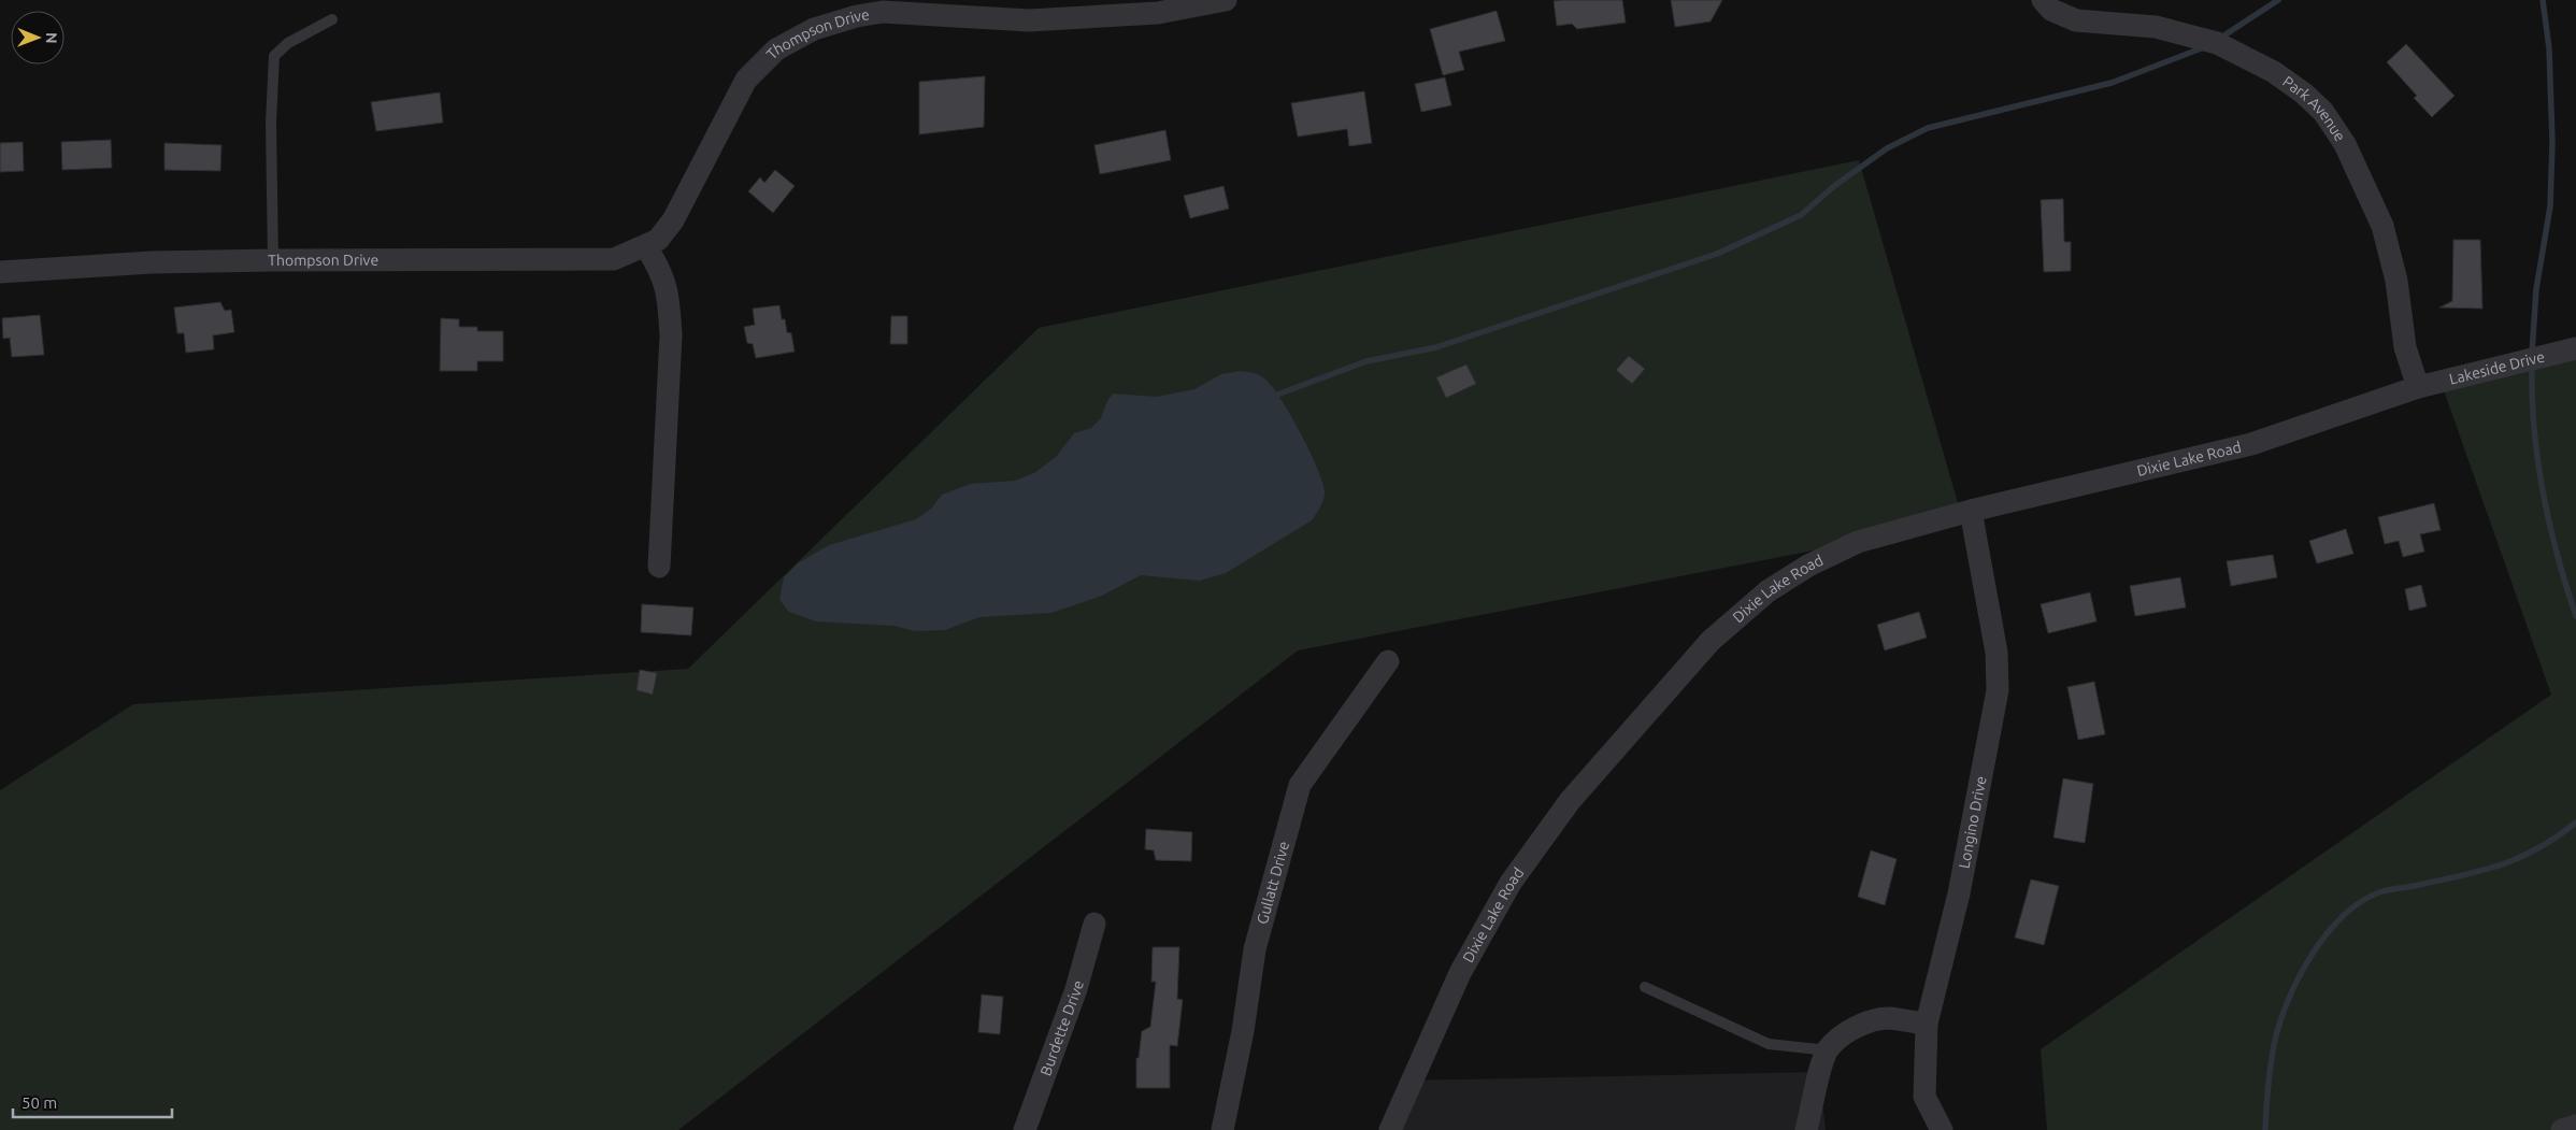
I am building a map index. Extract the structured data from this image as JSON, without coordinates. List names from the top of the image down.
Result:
{
  "streets": {
    "street": [
      "Thompson Drive",
      "Park Avenue",
      "Lakeside Drive",
      "Dixie Lake Road",
      "Longino Drive",
      "Gullatt Drive",
      "Burdette Drive"
    ]
  },
  "crossings": [
    ["Park Avenue", "Lakeside Drive"],
    ["Park Avenue", "Dixie Lake Road"],
    ["Lakeside Drive", "Dixie Lake Road"],
    ["Dixie Lake Road", "Longino Drive"]
  ],
  "scale_bar": "50 m",
  "north": "right"
}
